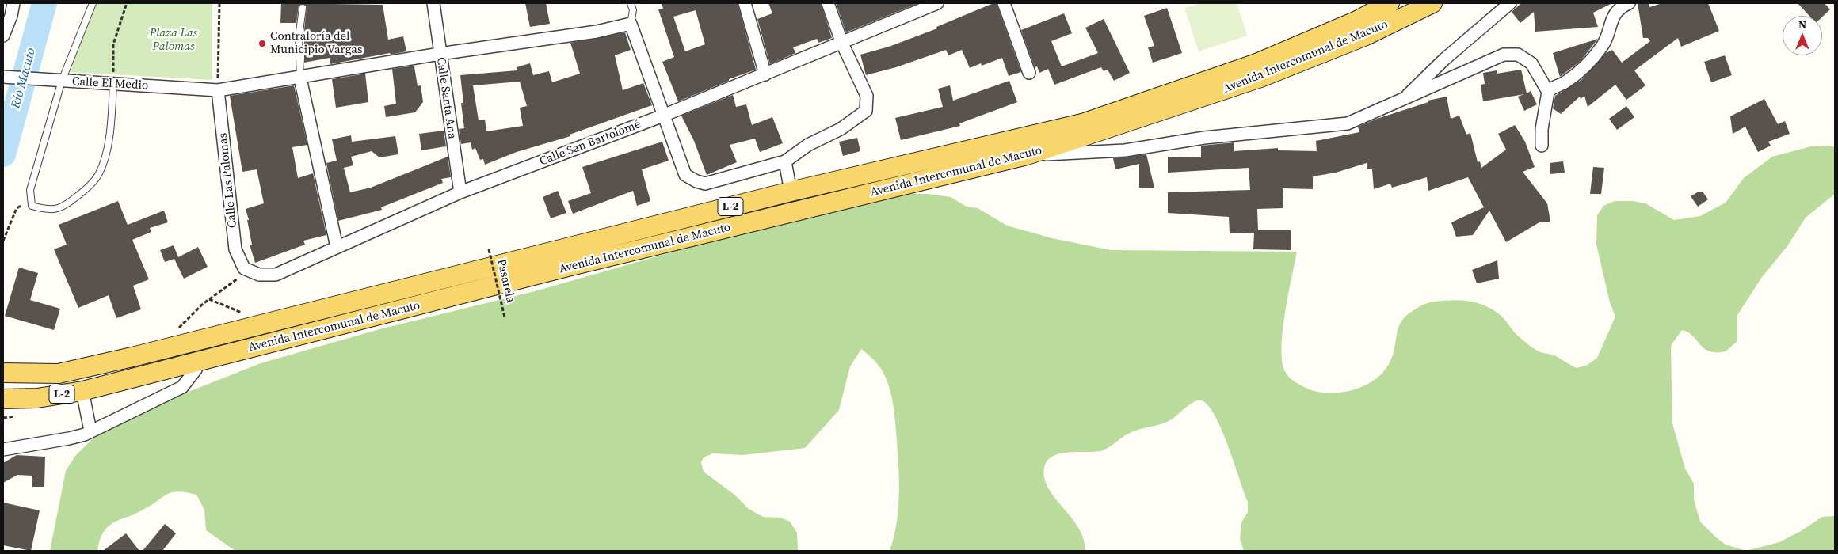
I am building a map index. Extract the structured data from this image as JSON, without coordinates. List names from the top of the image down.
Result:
{
  "streets": {
    "main road": ["Avenida Intercomunal de Macuto", "L-2"],
    "street": [
      "Calle El Medio",
      "Calle Santa Ana",
      "Calle San Bartolomé",
      "Calle Las Palomas"
    ],
    "path": ["Pasarela"]
  },
  "crossings": [
    ["Calle El Medio", "Calle Santa Ana"],
    ["Calle El Medio", "Calle Las Palomas"],
    ["Calle Santa Ana", "Calle San Bartolomé"],
    ["Calle San Bartolomé", "Calle Las Palomas"]
  ],
  "water": ["Río Macuto"],
  "parks": ["Plaza Las Palomas"],
  "places": ["Contraloría del Municipio Vargas"],
  "north": "top"
}
